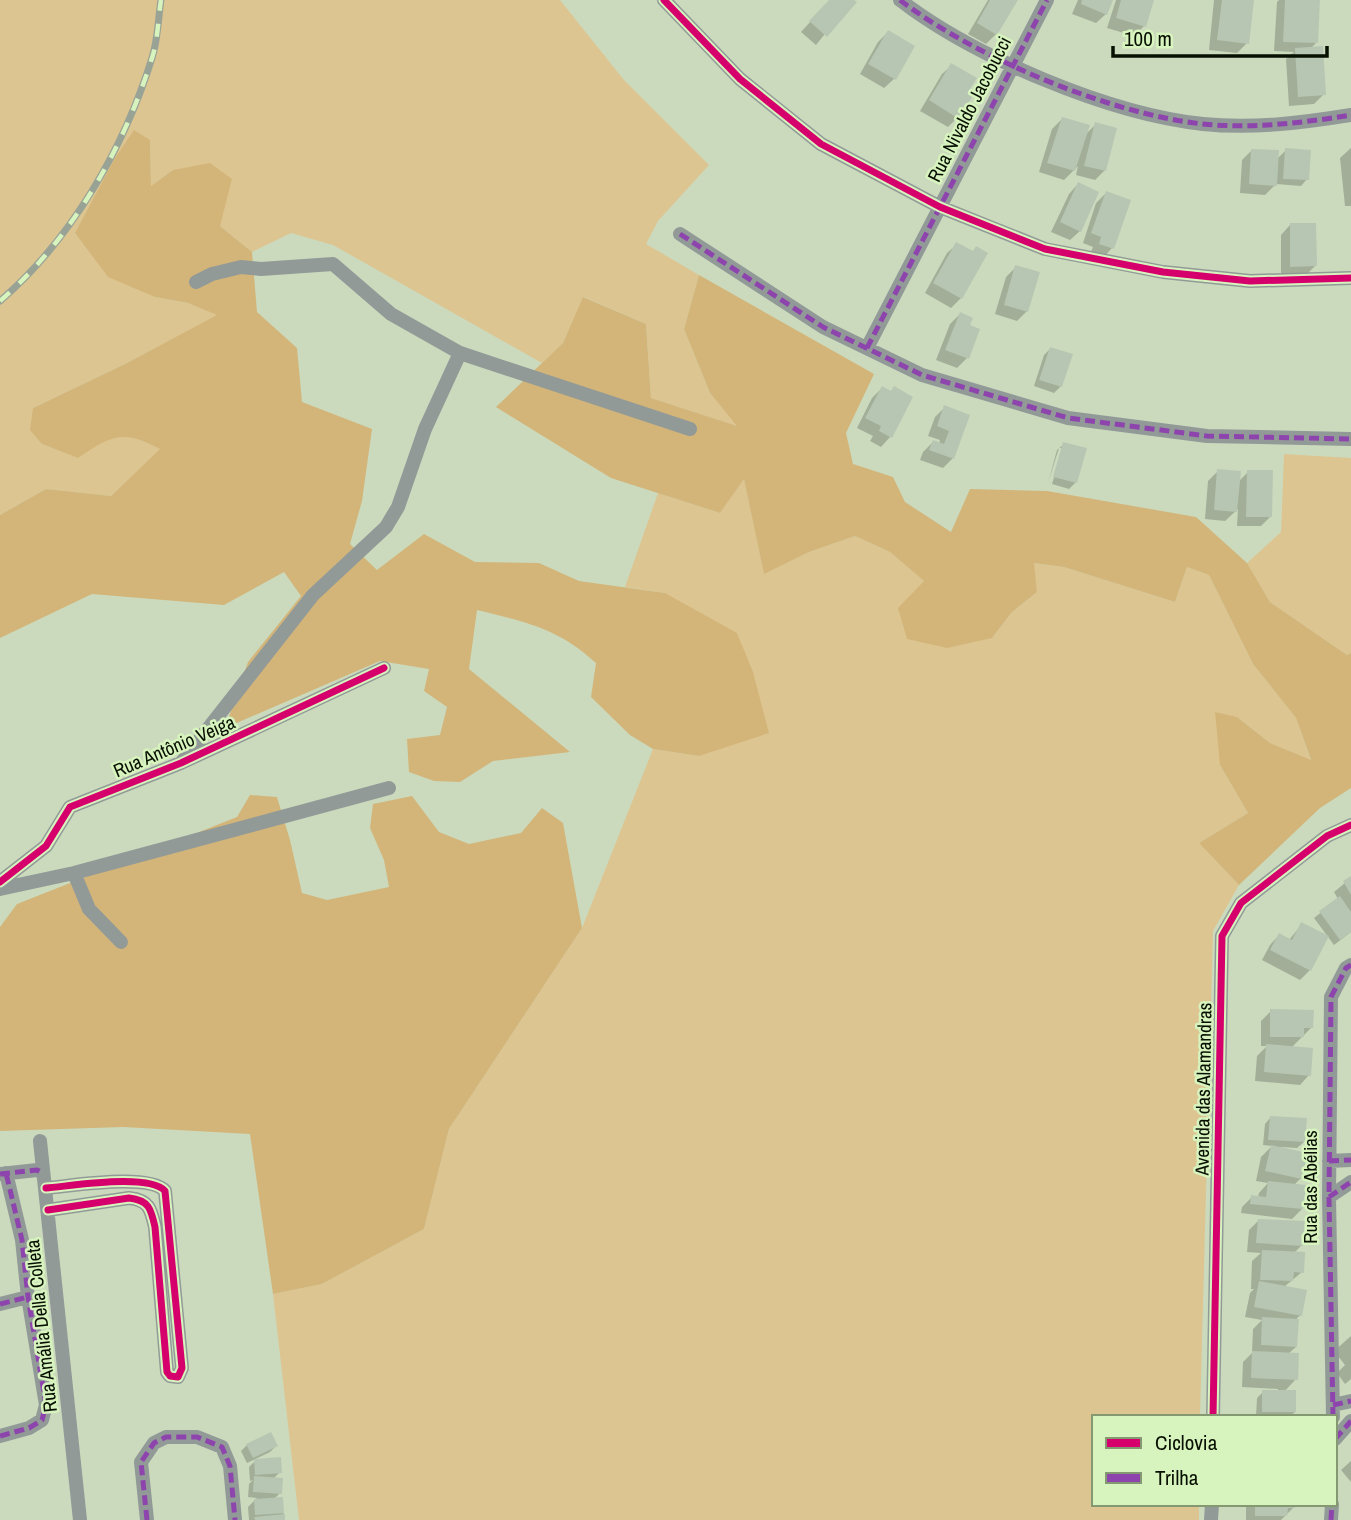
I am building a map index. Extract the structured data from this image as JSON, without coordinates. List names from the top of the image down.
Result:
{
  "streets": {
    "street": [
      "Rua Nivaldo Jacobucci",
      "Rua Antônio Veiga",
      "Avenida das Alamandras",
      "Rua das Abélias",
      "Rua Amália Della Colleta"
    ]
  },
  "legend": ["Ciclovia", "Trilha"],
  "scale_bar": "100 m"
}
